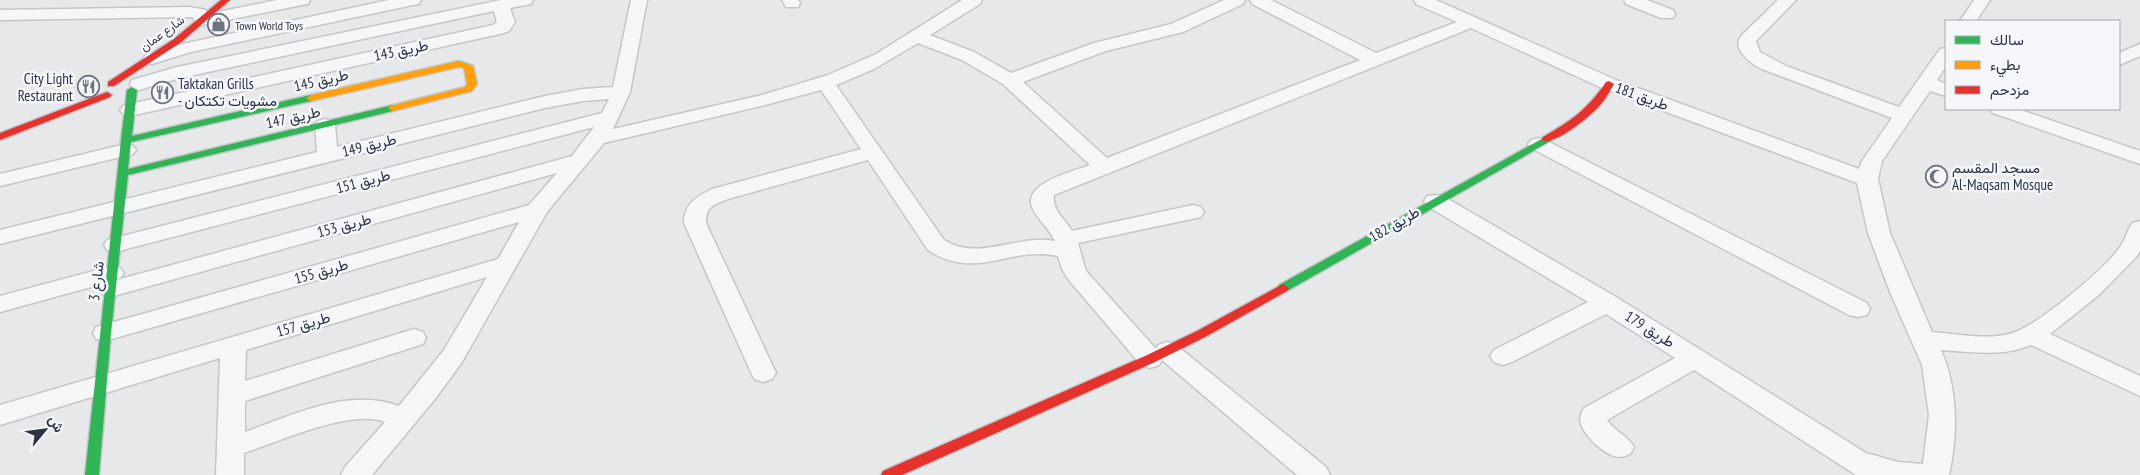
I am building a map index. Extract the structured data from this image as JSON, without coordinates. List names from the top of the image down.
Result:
{
  "streets": {
    "street": [
      "شارع عمان",
      "طريق 143",
      "طريق 145",
      "طريق 181",
      "طريق 147",
      "طريق 149",
      "طريق 151",
      "طريق 182",
      "طريق 153",
      "طريق 155",
      "شارع 3",
      "طريق 157",
      "طريق 179"
    ]
  },
  "crossings": [
    ["شارع عمان", "شارع 3"],
    ["طريق 143", "شارع 3"],
    ["طريق 145", "طريق 147"],
    ["طريق 145", "شارع 3"],
    ["طريق 181", "طريق 182"],
    ["طريق 147", "شارع 3"],
    ["طريق 149", "شارع 3"],
    ["طريق 151", "شارع 3"],
    ["طريق 182", "طريق 179"],
    ["طريق 153", "شارع 3"],
    ["طريق 155", "شارع 3"],
    ["شارع 3", "طريق 157"]
  ],
  "places": {
    "shop": ["Town World Toys"],
    "restaurant": ["City Light Restaurant", "Taktakan Grills - مشويات تكتكان"],
    "mosque": ["مسجد المقسم Al-Maqsam Mosque"]
  },
  "legend": ["سالك", "بطيء", "مزدحم"],
  "north": "top right"
}
